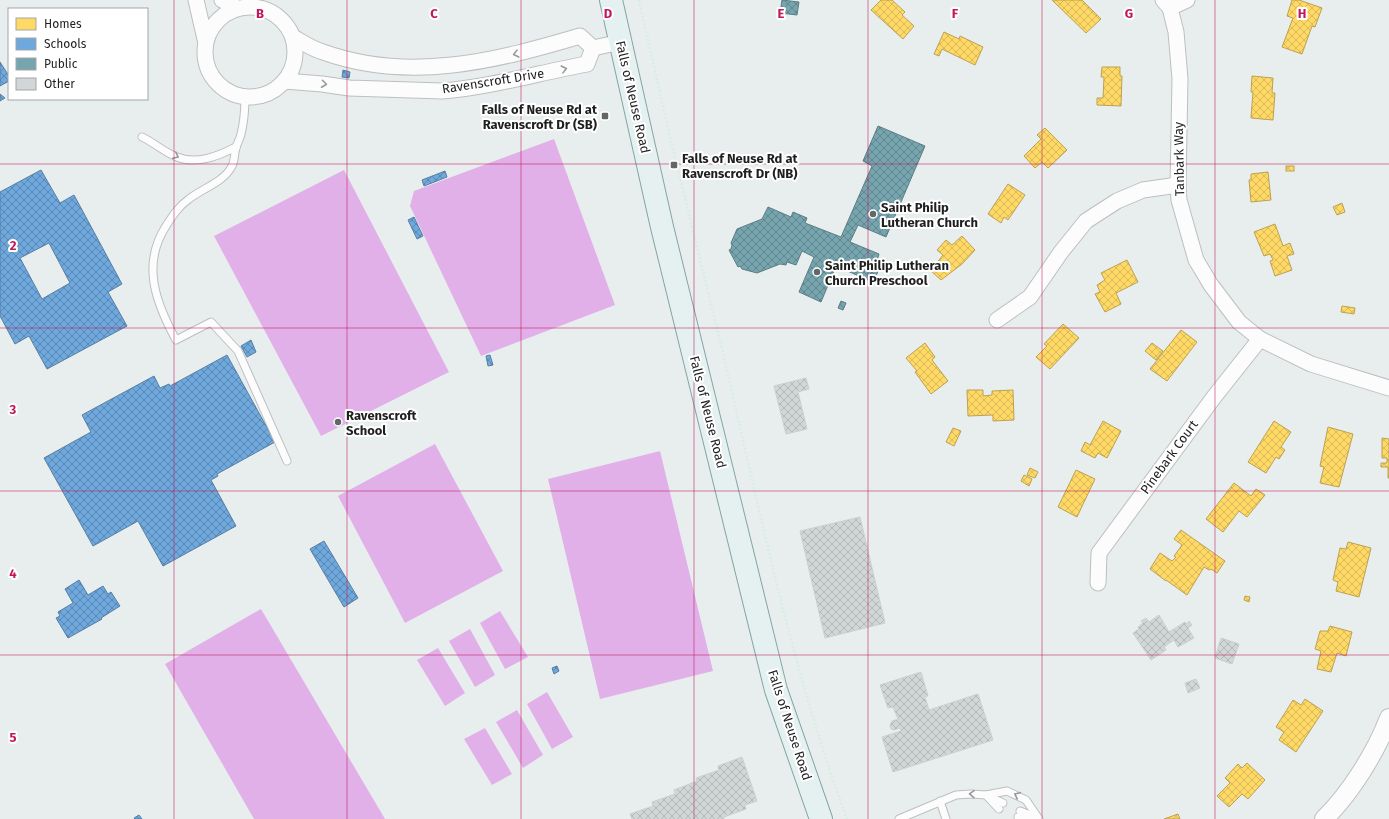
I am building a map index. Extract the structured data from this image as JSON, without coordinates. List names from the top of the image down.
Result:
{
  "streets": {
    "main road": ["Falls of Neuse Road"],
    "street": ["Ravenscroft Drive", "Tanbark Way", "Pinebark Court"]
  },
  "crossings": [
    ["Tanbark Way", "Pinebark Court"]
  ],
  "places": {
    "transit": ["Falls of Neuse Rd at Ravenscroft Dr (SB)", "Falls of Neuse Rd at Ravenscroft Dr (NB)"],
    "other": ["Saint Philip Lutheran Church", "Saint Philip Lutheran Church Preschool", "Ravenscroft School"]
  },
  "legend": [
    "Homes",
    "Schools",
    "Public",
    "Other"
  ],
  "grid": {
    "columns": [
      "B",
      "C",
      "D",
      "E",
      "F",
      "G",
      "H"
    ],
    "rows": [
      "2",
      "3",
      "4",
      "5"
    ]
  }
}
